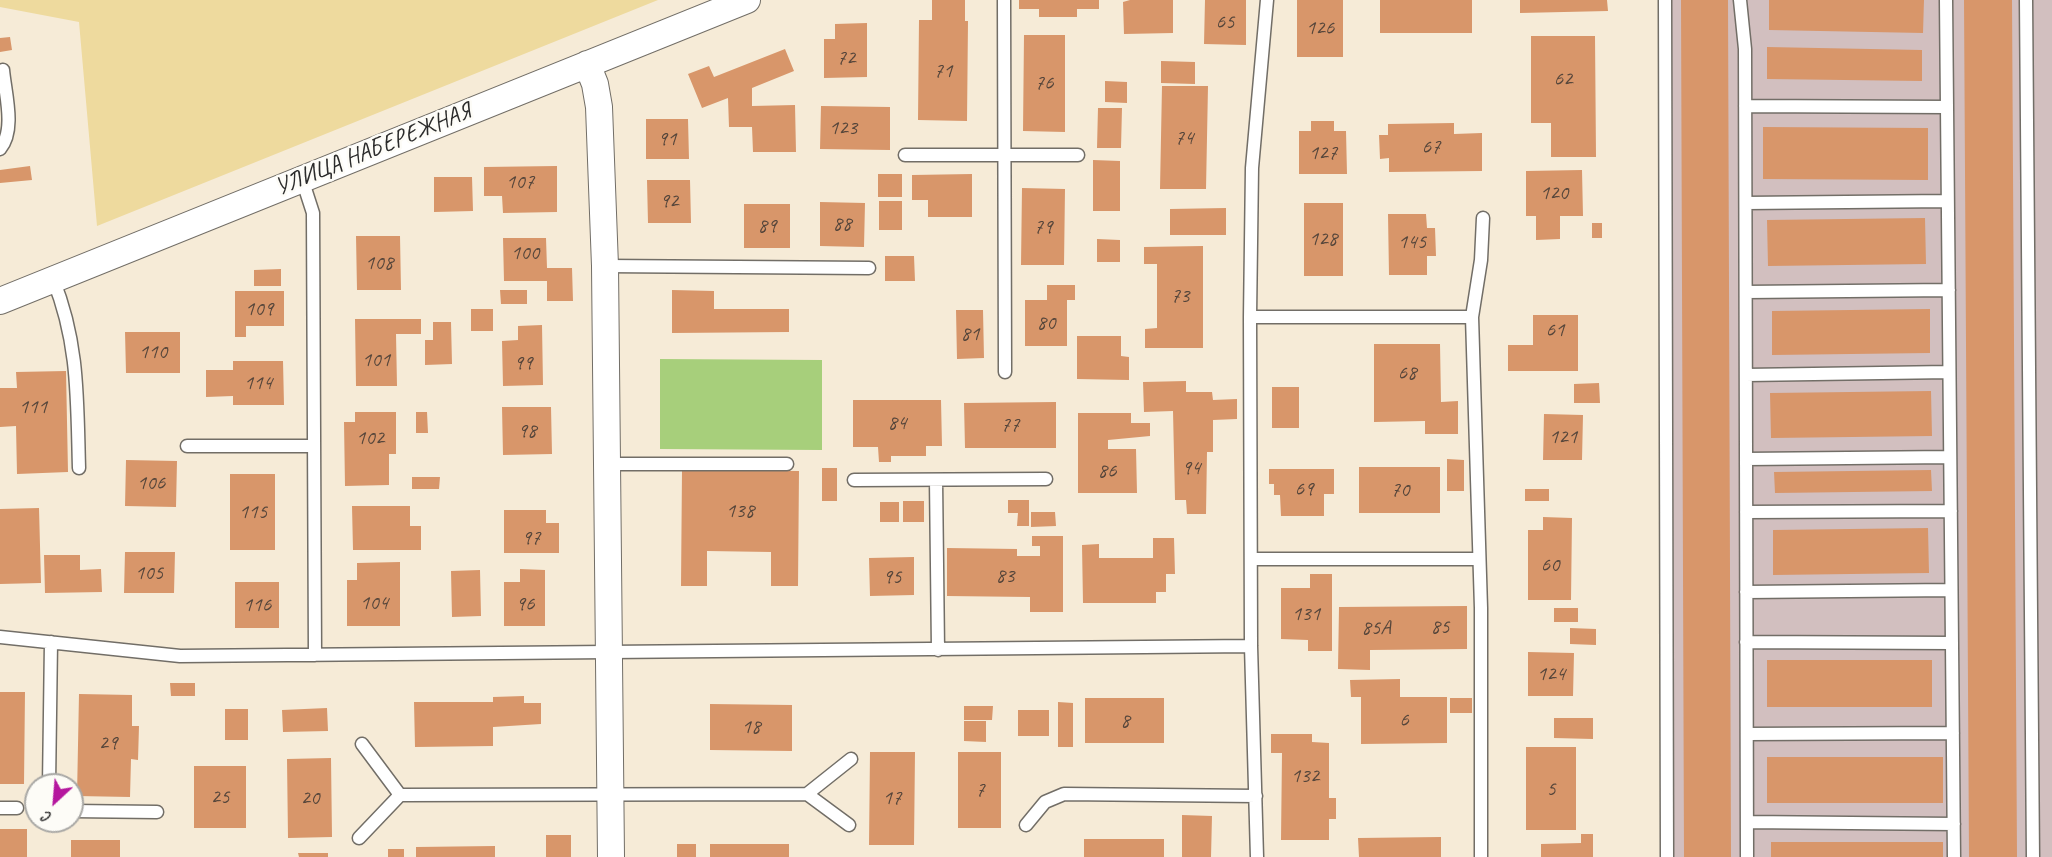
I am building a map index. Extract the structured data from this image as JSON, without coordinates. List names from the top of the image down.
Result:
{
  "streets": {
    "street": ["УЛИЦА НАБЕРЕЖНАЯ"]
  },
  "house_numbers": [
    "65",
    "126",
    "72",
    "71",
    "62",
    "76",
    "123",
    "74",
    "91",
    "67",
    "127",
    "107",
    "120",
    "92",
    "88",
    "89",
    "79",
    "128",
    "145",
    "100",
    "108",
    "73",
    "109",
    "80",
    "61",
    "81",
    "110",
    "101",
    "99",
    "68",
    "114",
    "111",
    "84",
    "77",
    "98",
    "121",
    "102",
    "94",
    "86",
    "106",
    "69",
    "70",
    "138",
    "115",
    "97",
    "60",
    "105",
    "83",
    "95",
    "104",
    "96",
    "116",
    "131",
    "85",
    "85А",
    "124",
    "6",
    "8",
    "18",
    "29",
    "132",
    "5",
    "7",
    "25",
    "20",
    "17"
  ],
  "north": "bottom left"
}
